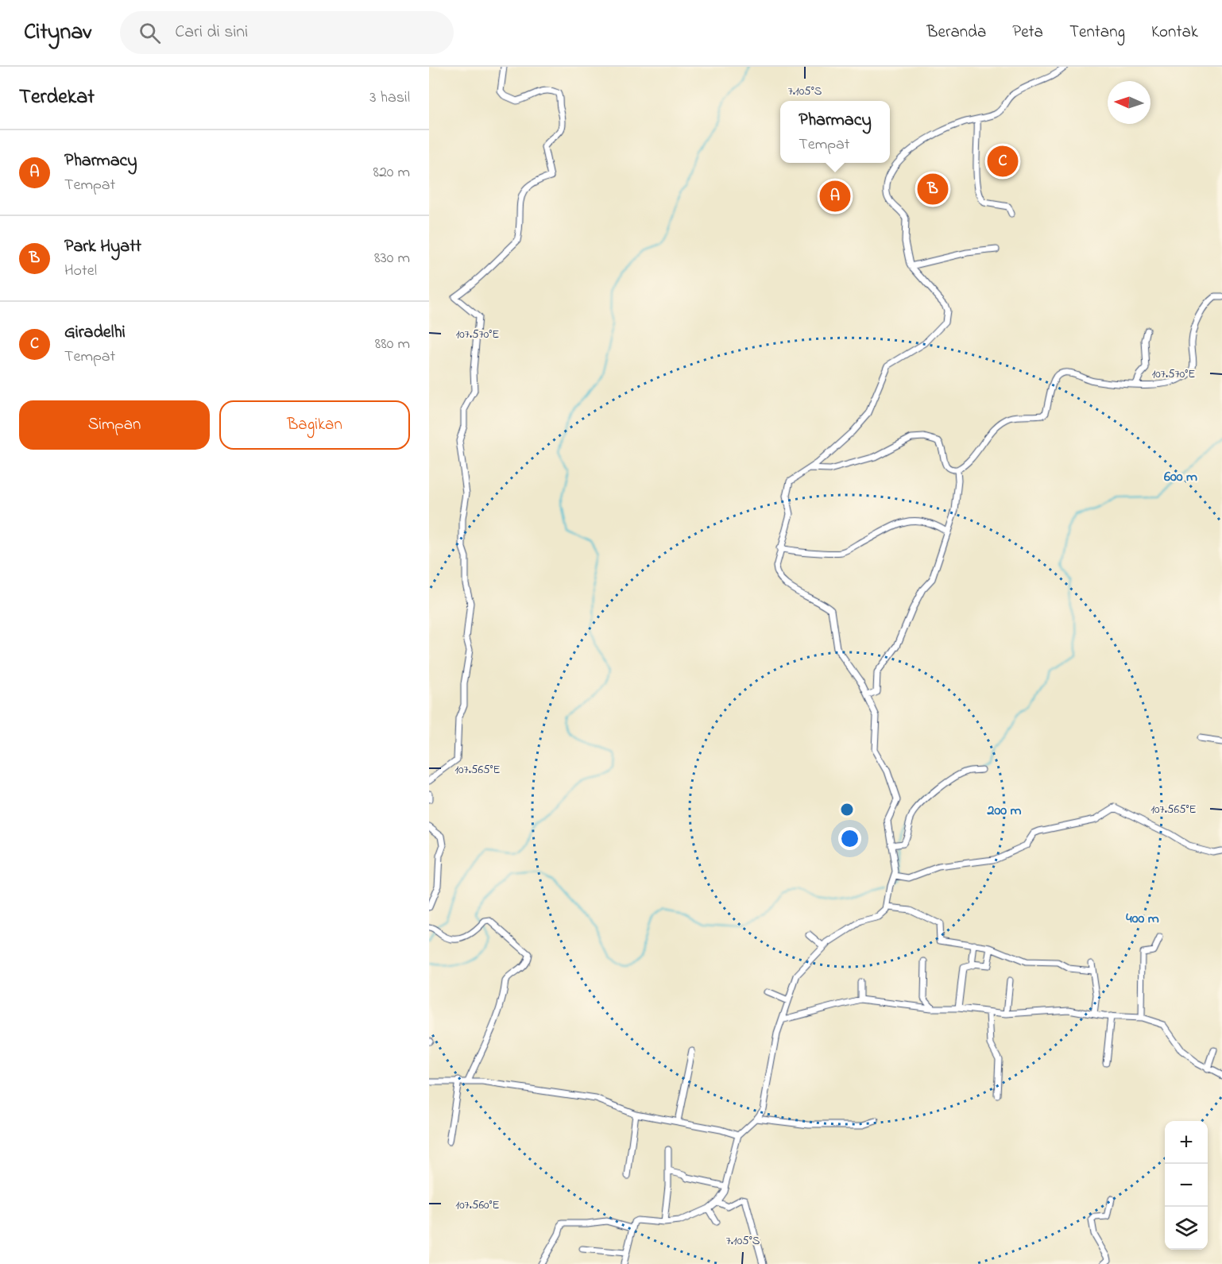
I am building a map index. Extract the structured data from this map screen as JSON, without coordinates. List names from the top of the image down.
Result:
{
  "north": "left",
  "page": {
    "header": "Citynav",
    "search": "Cari di sini",
    "nav": [
      "Beranda",
      "Peta",
      "Tentang",
      "Kontak"
    ],
    "heading": ["Terdekat", "3 hasil"],
    "popup": ["Pharmacy", "Tempat"],
    "list": [
      {
        "mark": "A",
        "name": "Pharmacy",
        "note": "Tempat",
        "value": "820 m"
      },
      {
        "mark": "B",
        "name": "Park Hyatt",
        "note": "Hotel",
        "value": "830 m"
      },
      {
        "mark": "C",
        "name": "Giradelhi",
        "note": "Tempat",
        "value": "880 m"
      }
    ],
    "pins": ["C", "B", "A"],
    "buttons": ["Simpan", "Bagikan"],
    "map_buttons": ["+", "−"]
  },
  "coordinates": [
    "7.105°S",
    "107.570°E",
    "107.565°E",
    "107.560°E"
  ],
  "rings": ["600 m", "200 m", "400 m"]
}
